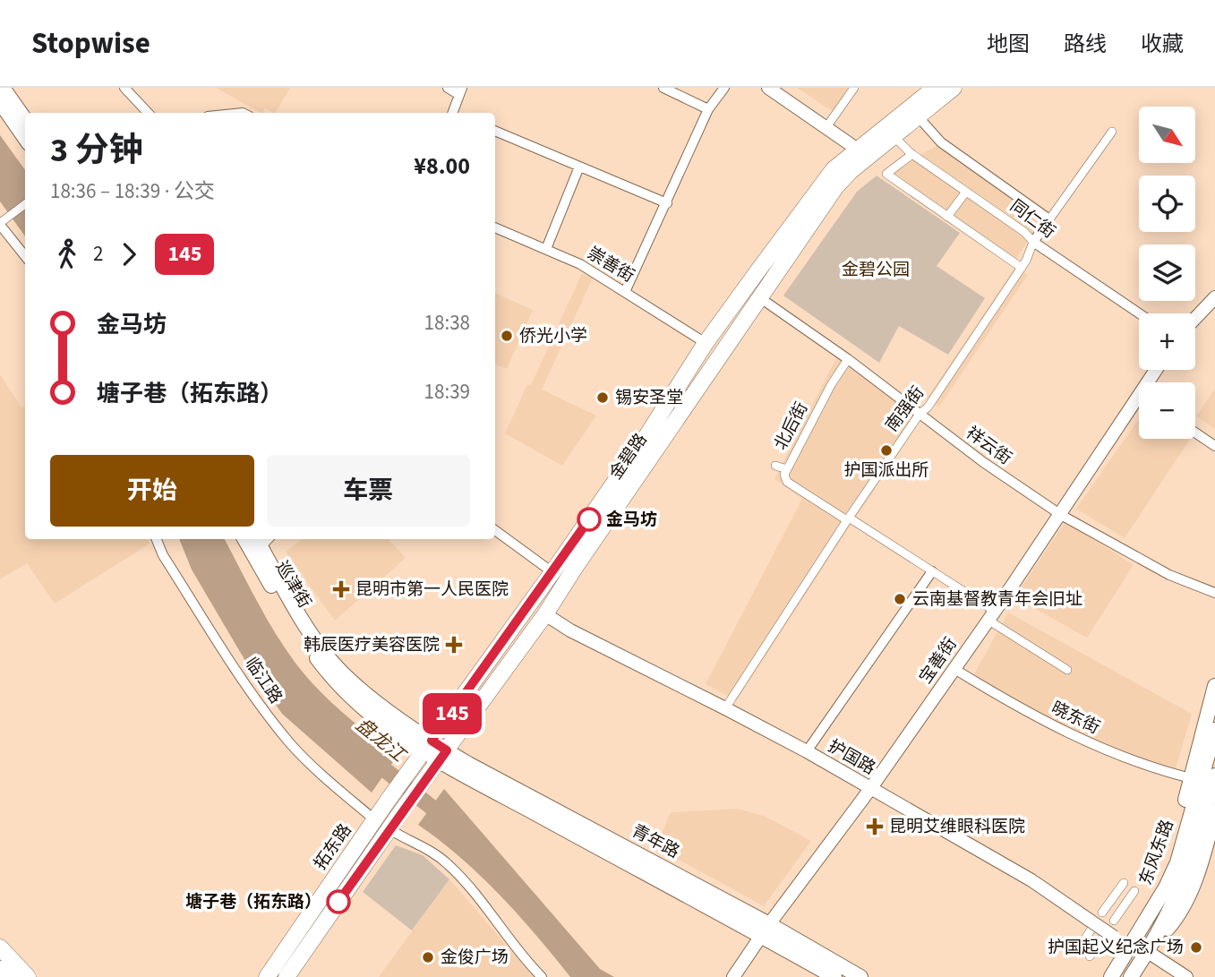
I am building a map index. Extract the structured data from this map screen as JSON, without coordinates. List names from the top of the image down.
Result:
{
  "streets": {
    "main road": [
      "金碧路",
      "巡津街",
      "青年路",
      "拓东路",
      "东风东路"
    ],
    "street": [
      "同仁街",
      "崇善街",
      "南强街",
      "北后街",
      "祥云街",
      "宝善街",
      "临江路",
      "晓东街",
      "护国路"
    ]
  },
  "crossings": [
    ["同仁街", "南强街"],
    ["同仁街", "金碧路"],
    ["崇善街", "金碧路"],
    ["南强街", "北后街"],
    ["南强街", "祥云街"],
    ["南强街", "护国路"],
    ["北后街", "祥云街"],
    ["祥云街", "金碧路"],
    ["祥云街", "宝善街"],
    ["金碧路", "巡津街"],
    ["金碧路", "护国路"],
    ["金碧路", "青年路"],
    ["金碧路", "拓东路"],
    ["巡津街", "青年路"],
    ["宝善街", "晓东街"],
    ["宝善街", "护国路"],
    ["宝善街", "青年路"],
    ["临江路", "拓东路"],
    ["护国路", "东风东路"]
  ],
  "water": ["盘龙江"],
  "parks": ["金碧公园"],
  "places": {
    "other": [
      "侨光小学",
      "锡安圣堂",
      "护国派出所",
      "金马坊",
      "云南基督教青年会旧址",
      "塘子巷（拓东路）",
      "护国起义纪念广场",
      "金俊广场"
    ],
    "health": ["昆明市第一人民医院", "韩辰医疗美容医院", "昆明艾维眼科医院"]
  },
  "lines": ["bus line 145"],
  "north": "bottom right",
  "page": {
    "header": "Stopwise",
    "nav": ["地图", "路线", "收藏"],
    "on_map": "145",
    "map_buttons": ["+", "−"],
    "heading": ["3 分钟", "18:36 – 18:39 · 公交", "¥8.00"],
    "legs": ["2", "145"],
    "list": [
      {
        "name": "金马坊",
        "value": "18:38"
      },
      {
        "name": "塘子巷（拓东路）",
        "value": "18:39"
      }
    ],
    "buttons": ["开始", "车票"]
  }
}
